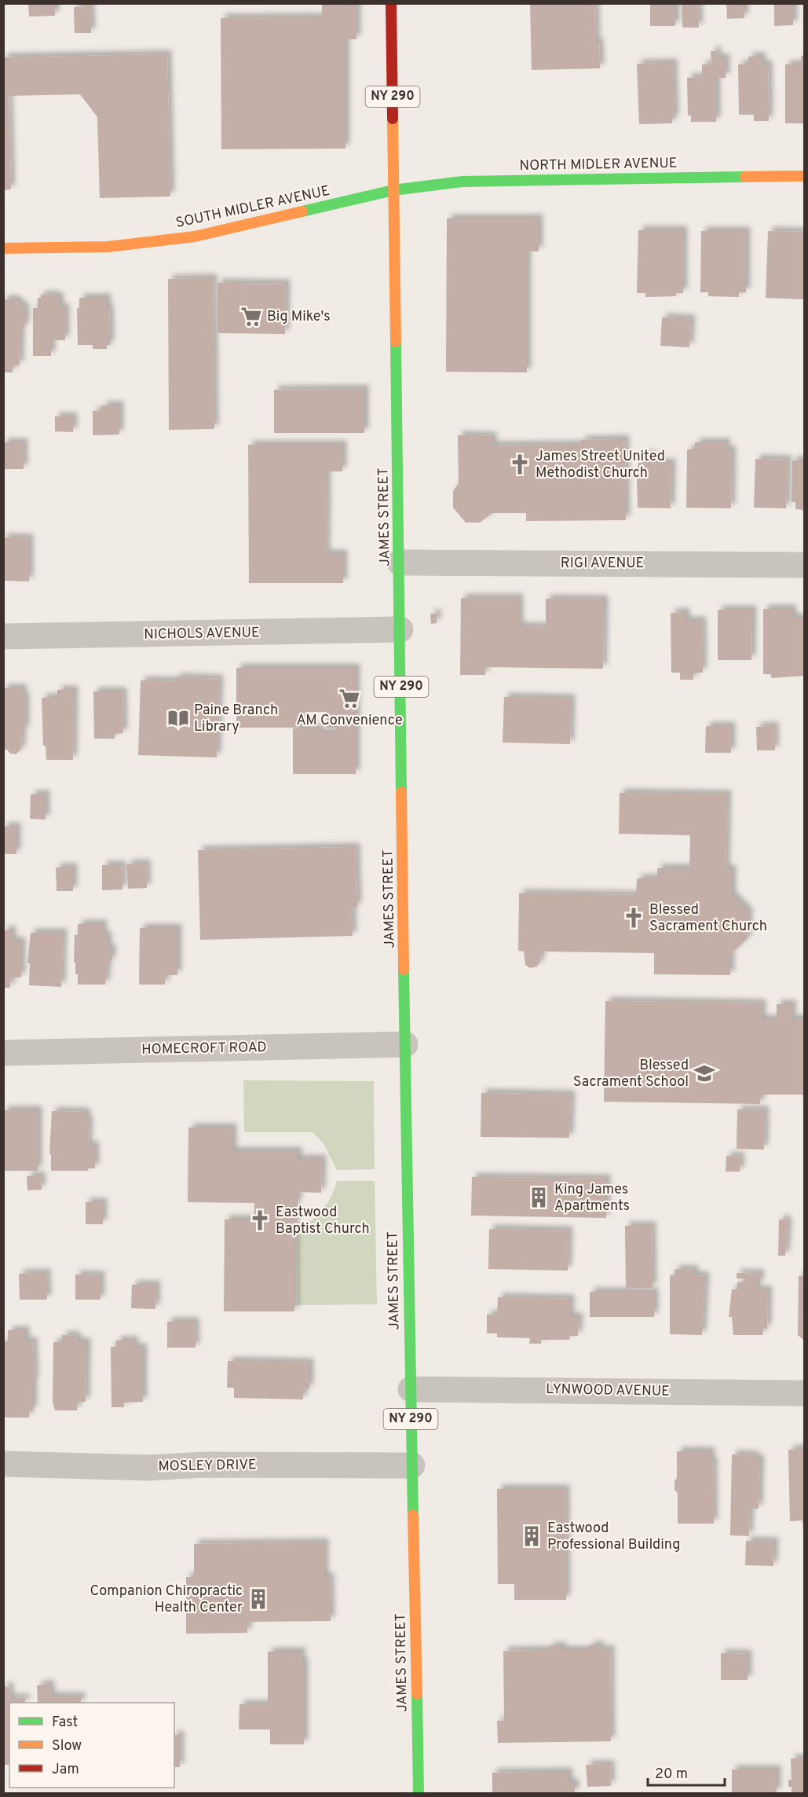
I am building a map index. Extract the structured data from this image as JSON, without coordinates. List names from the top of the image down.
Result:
{
  "streets": {
    "main road": [
      "NY 290",
      "NORTH MIDLER AVENUE",
      "SOUTH MIDLER AVENUE",
      "JAMES STREET"
    ],
    "street": [
      "RIGI AVENUE",
      "NICHOLS AVENUE",
      "HOMECROFT ROAD",
      "LYNWOOD AVENUE",
      "MOSLEY DRIVE"
    ]
  },
  "crossings": [
    ["NORTH MIDLER AVENUE", "SOUTH MIDLER AVENUE"],
    ["NORTH MIDLER AVENUE", "JAMES STREET"],
    ["SOUTH MIDLER AVENUE", "JAMES STREET"],
    ["JAMES STREET", "RIGI AVENUE"],
    ["JAMES STREET", "NICHOLS AVENUE"],
    ["JAMES STREET", "HOMECROFT ROAD"],
    ["JAMES STREET", "LYNWOOD AVENUE"],
    ["JAMES STREET", "MOSLEY DRIVE"]
  ],
  "places": {
    "supermarket": ["Big Mike's", "AM Convenience"],
    "church": ["James Street United Methodist Church", "Blessed Sacrament Church", "Eastwood Baptist Church"],
    "library": ["Paine Branch Library"],
    "school or university": ["Blessed Sacrament School"],
    "building": ["King James Apartments", "Eastwood Professional Building", "Companion Chiropractic Health Center"]
  },
  "legend": ["Fast", "Slow", "Jam"],
  "scale_bar": "20 m"
}
